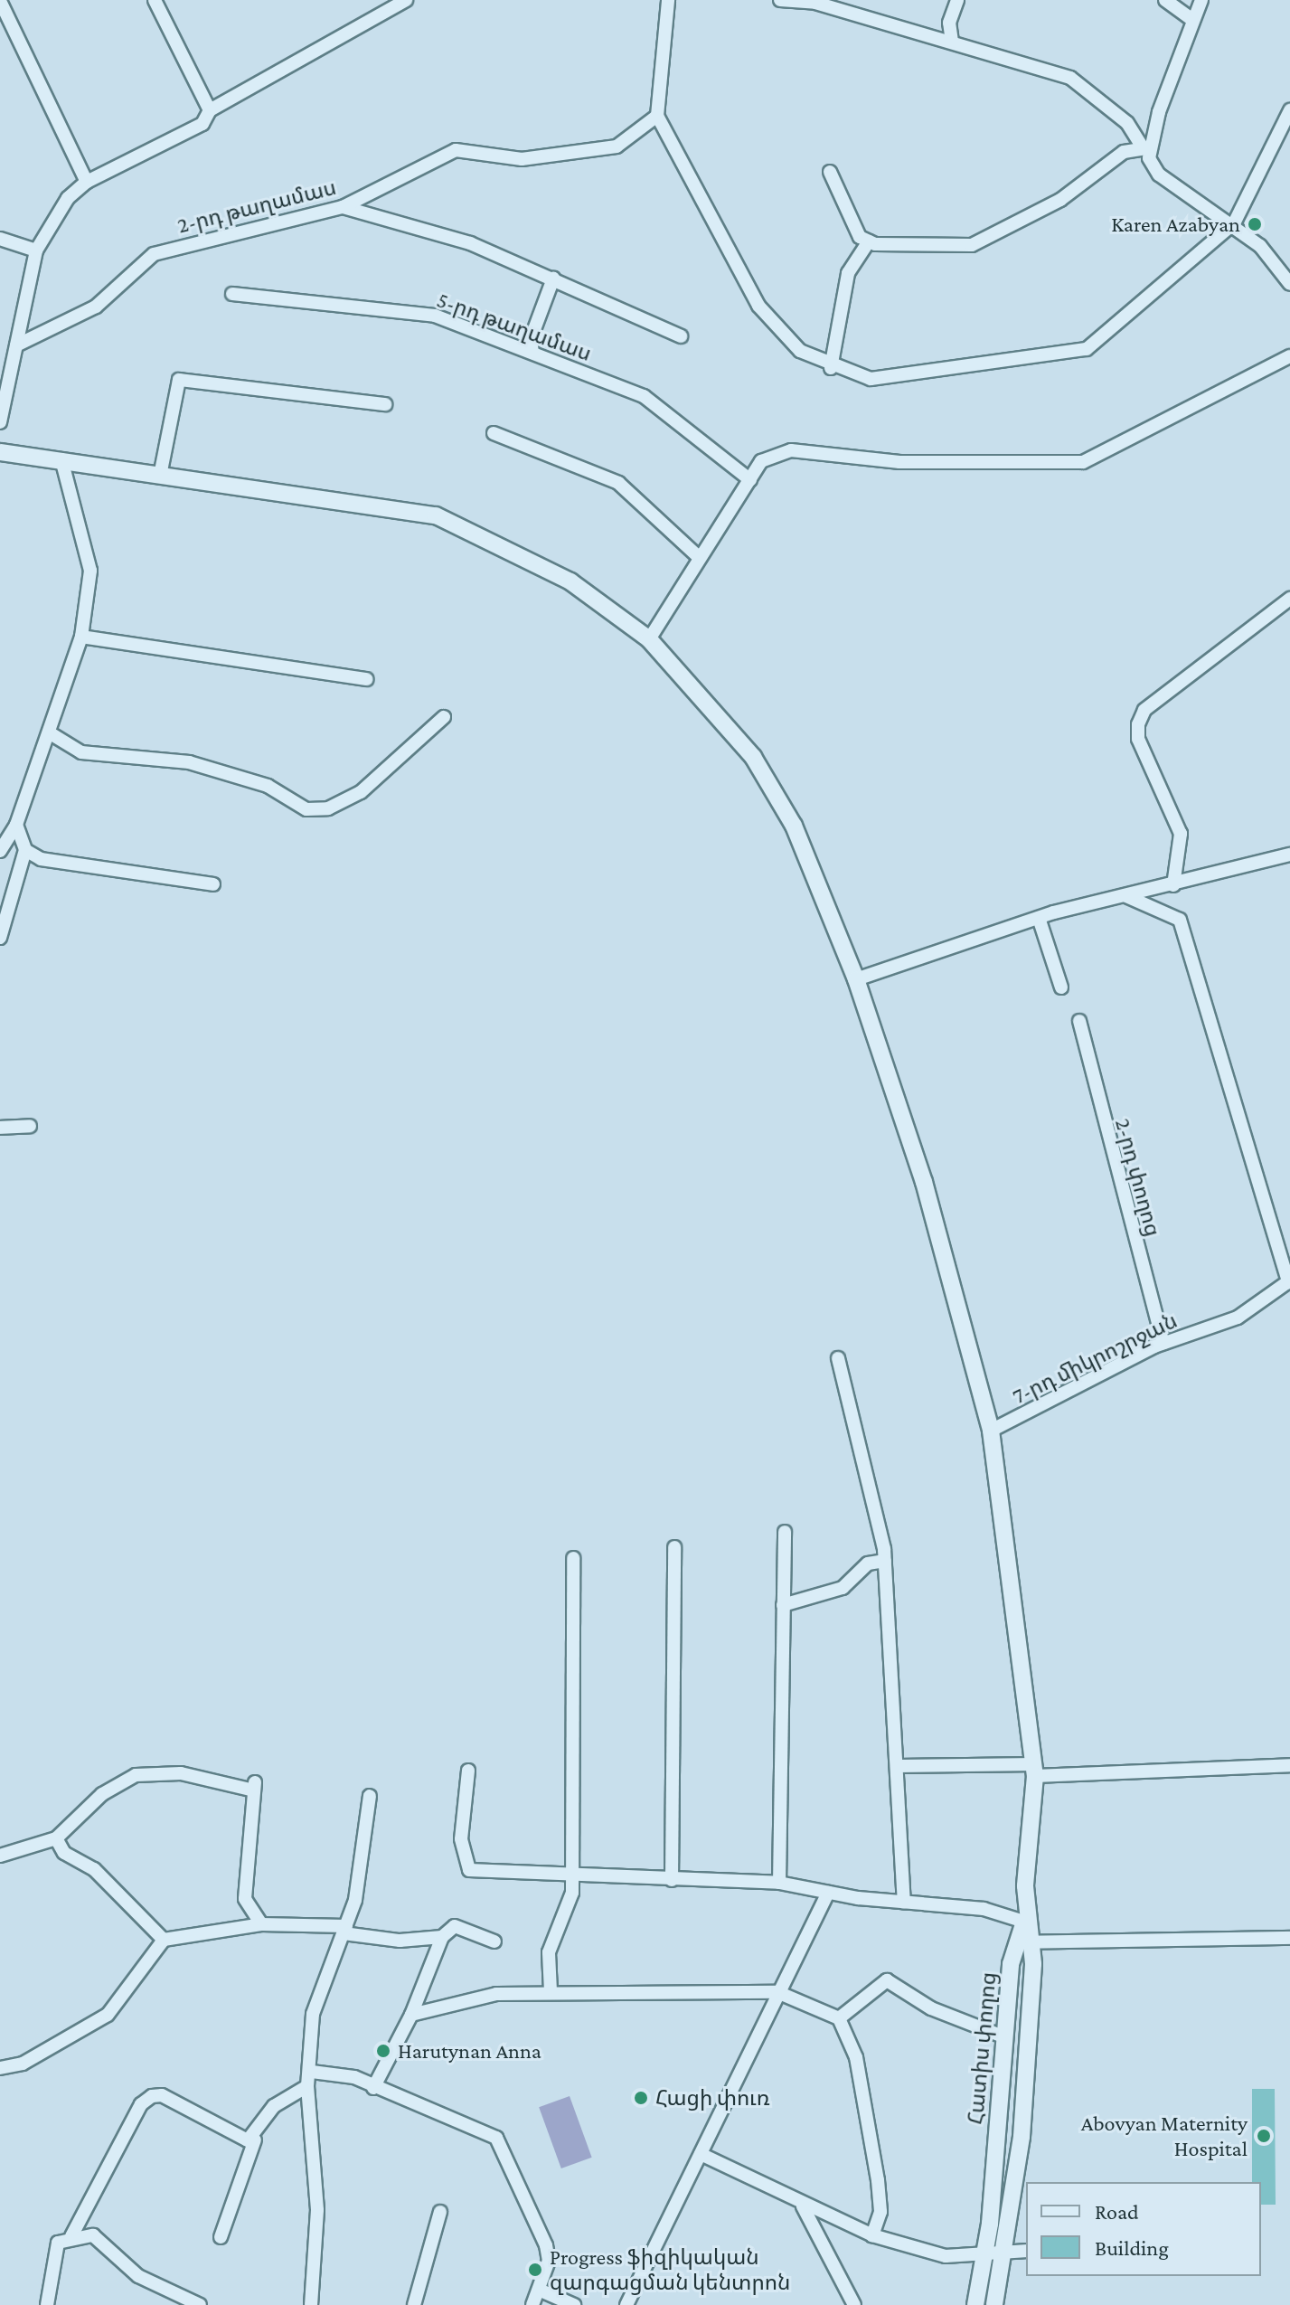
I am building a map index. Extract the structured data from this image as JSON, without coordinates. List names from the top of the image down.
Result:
{
  "streets": {
    "main road": ["Հատիս փողոց"],
    "street": [
      "2-րդ թաղամաս",
      "5-րդ թաղամաս",
      "2-րդ փողոց",
      "7-րդ միկրոշրջան"
    ]
  },
  "crossings": [
    ["2-րդ փողոց", "7-րդ միկրոշրջան"],
    ["7-րդ միկրոշրջան", "Հատիս փողոց"]
  ],
  "places": [
    "Karen Azabyan",
    "Harutynan Anna",
    "Հացի փուռ",
    "Abovyan Maternity Hospital",
    "Progress ֆիզիկական զարգացման կենտրոն"
  ],
  "legend": ["Road", "Building"]
}
